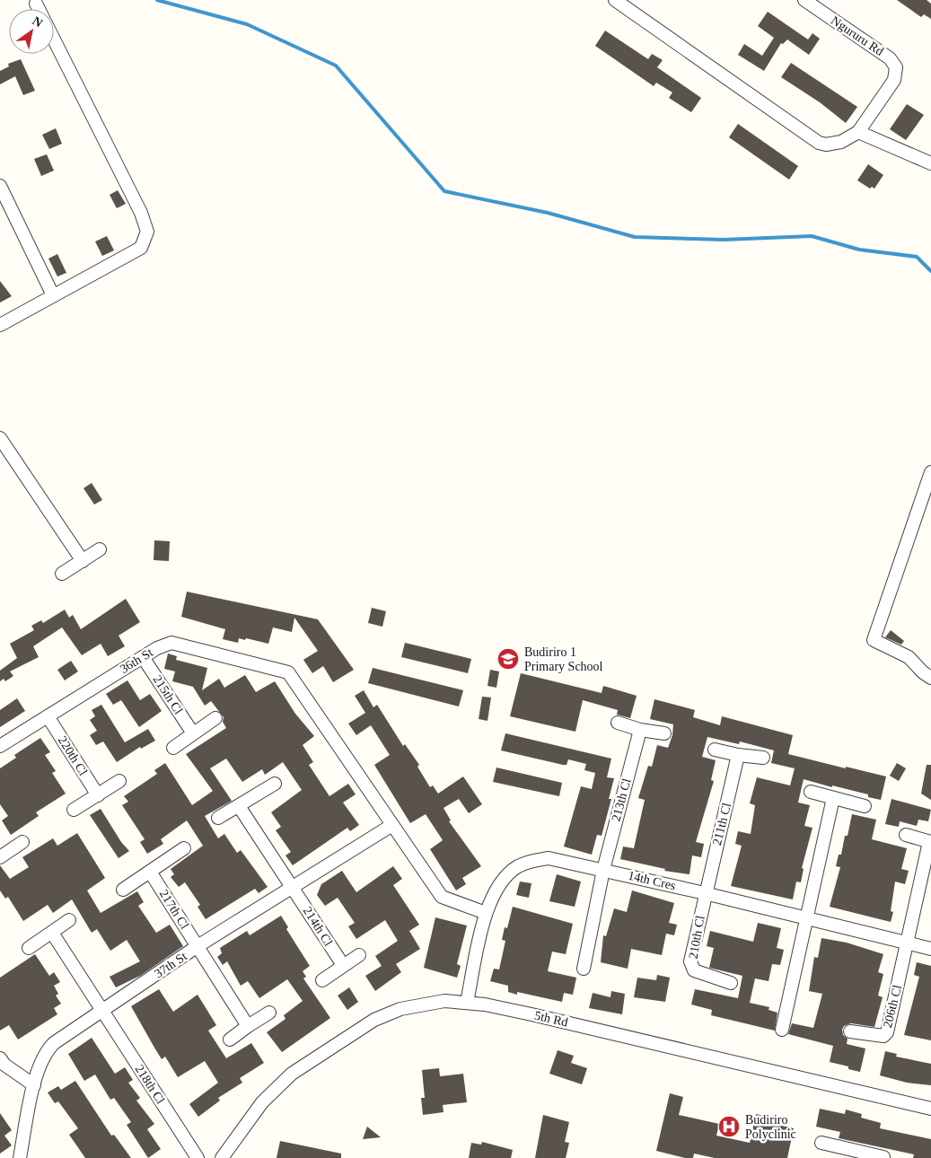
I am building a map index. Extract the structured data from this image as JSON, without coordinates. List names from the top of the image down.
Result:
{
  "streets": {
    "street": [
      "Ngururu Rd",
      "36th St",
      "215th Cl",
      "220th Cl",
      "213th Cl",
      "211th Cl",
      "14th Cres",
      "217th Cl",
      "214th Cl",
      "210th Cl",
      "37th St",
      "206th Cl",
      "5th Rd",
      "218th Cl"
    ]
  },
  "crossings": [
    ["36th St", "215th Cl"],
    ["36th St", "220th Cl"],
    ["36th St", "37th St"],
    ["213th Cl", "14th Cres"],
    ["211th Cl", "14th Cres"],
    ["211th Cl", "210th Cl"],
    ["14th Cres", "210th Cl"],
    ["14th Cres", "206th Cl"],
    ["14th Cres", "5th Rd"],
    ["217th Cl", "37th St"],
    ["214th Cl", "37th St"],
    ["37th St", "218th Cl"]
  ],
  "places": {
    "school or university": ["Budiriro 1 Primary School"],
    "hospital": ["Budiriro Polyclinic"]
  },
  "north": "top right"
}
